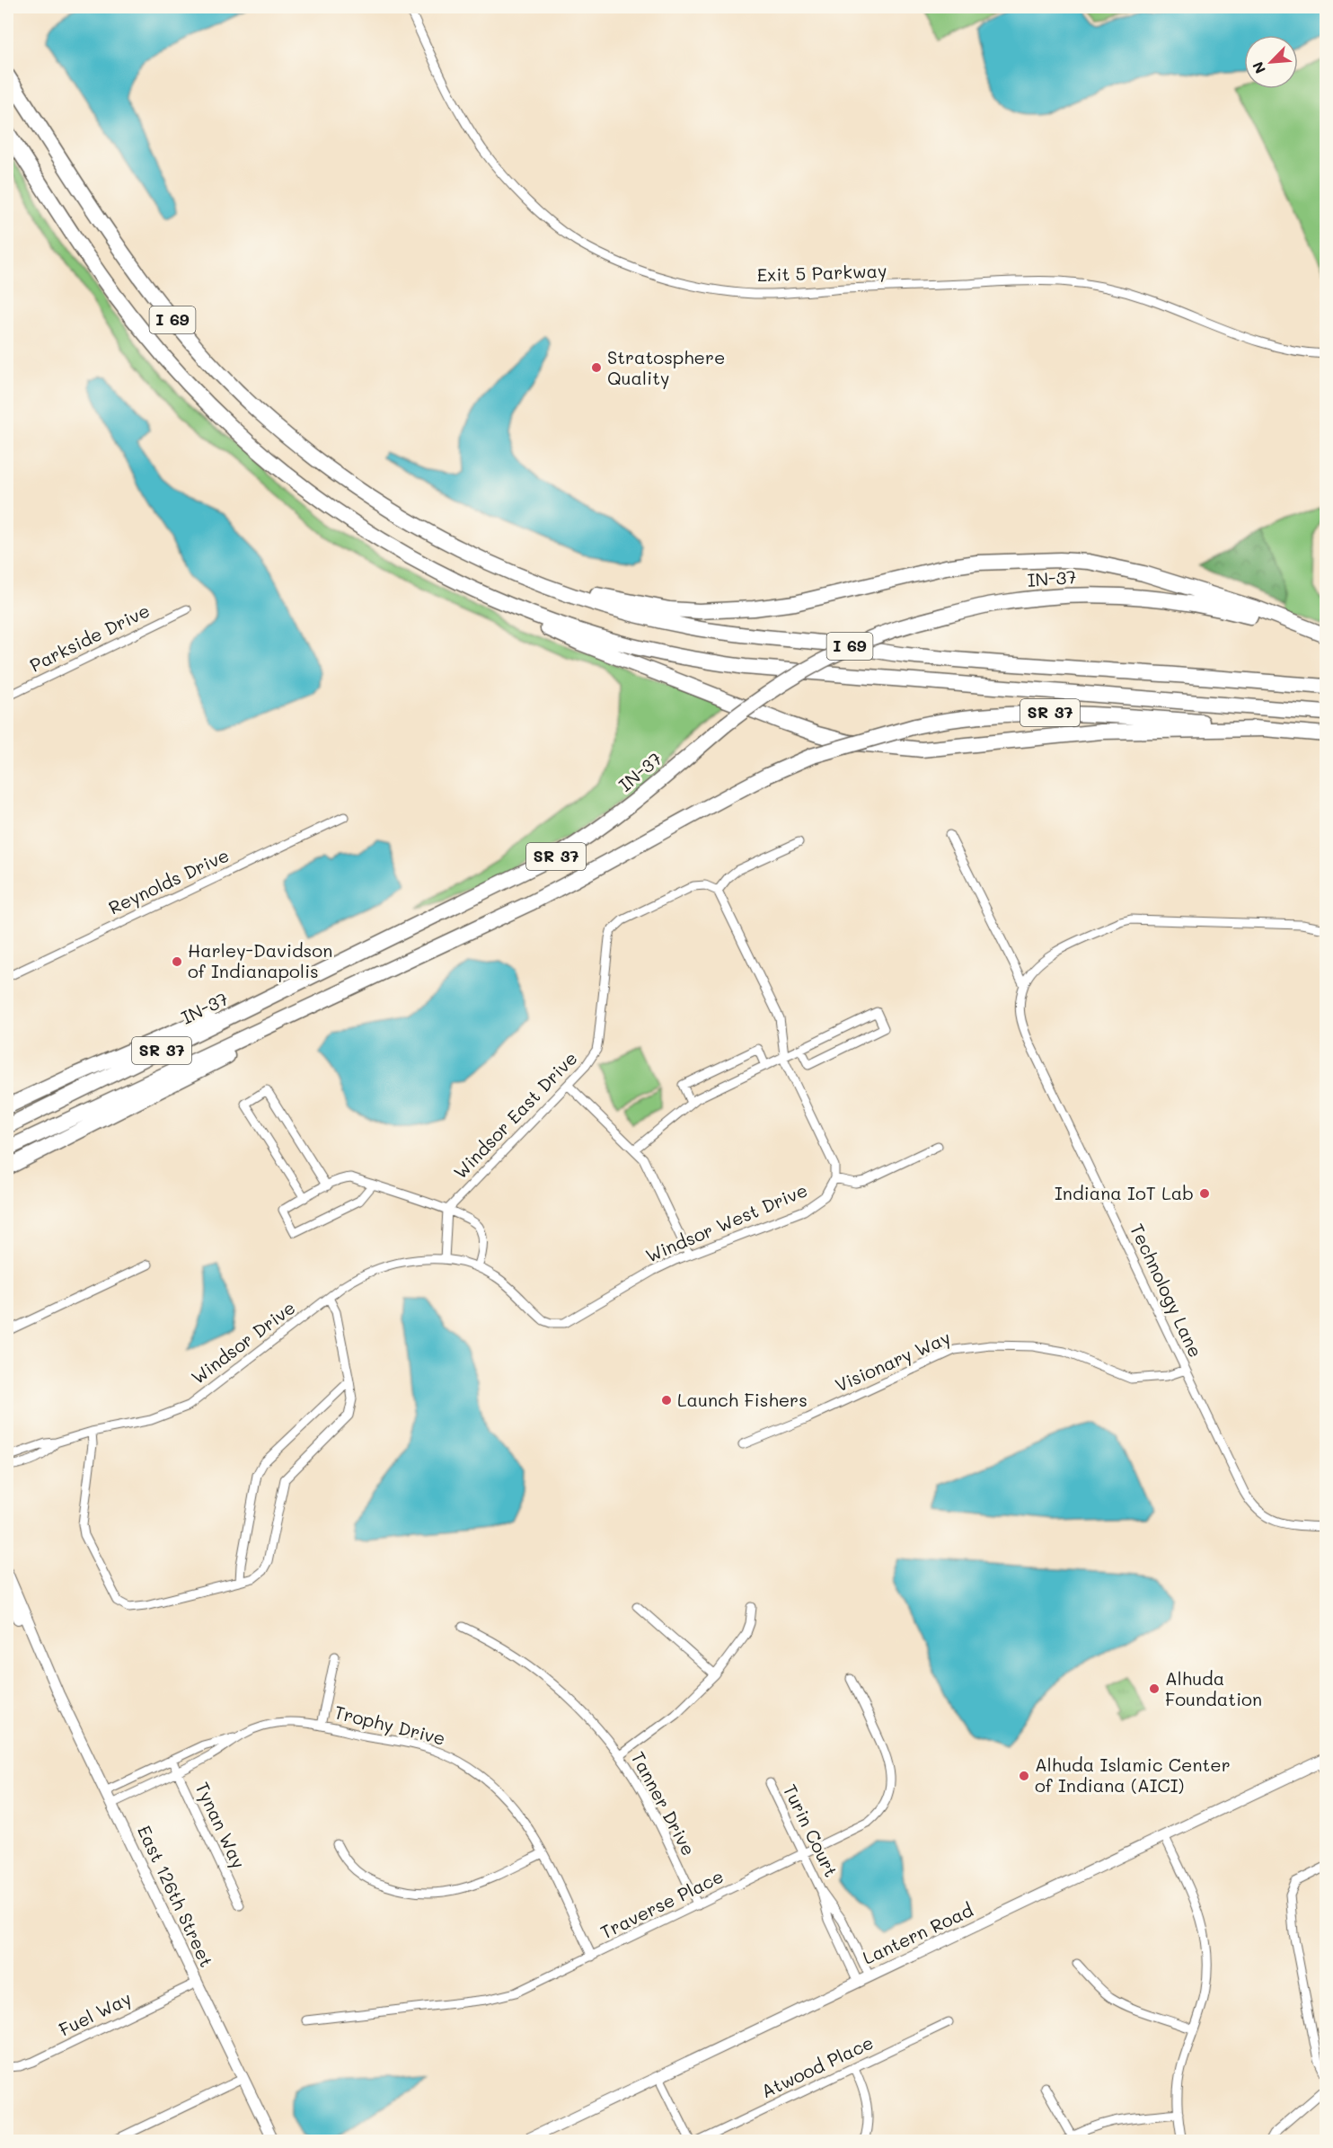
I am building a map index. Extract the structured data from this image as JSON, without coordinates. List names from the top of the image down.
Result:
{
  "streets": {
    "highway": ["I 69", "IN-37", "SR 37"],
    "street": [
      "Exit 5 Parkway",
      "Parkside Drive",
      "Reynolds Drive",
      "Windsor East Drive",
      "Windsor West Drive",
      "Technology Lane",
      "Windsor Drive",
      "Visionary Way",
      "Trophy Drive",
      "Tanner Drive",
      "Tynan Way",
      "Turin Court",
      "East 126th Street",
      "Traverse Place",
      "Lantern Road",
      "Fuel Way",
      "Atwood Place"
    ]
  },
  "crossings": [
    ["Windsor West Drive", "Windsor Drive"],
    ["Technology Lane", "Visionary Way"],
    ["Trophy Drive", "Tynan Way"],
    ["Trophy Drive", "East 126th Street"],
    ["Trophy Drive", "Traverse Place"],
    ["Tanner Drive", "Traverse Place"],
    ["Turin Court", "Traverse Place"],
    ["Turin Court", "Lantern Road"],
    ["East 126th Street", "Fuel Way"]
  ],
  "places": [
    "Stratosphere Quality",
    "Harley-Davidson of Indianapolis",
    "Indiana IoT Lab",
    "Launch Fishers",
    "Alhuda Foundation",
    "Alhuda Islamic Center of Indiana (AICI)"
  ],
  "north": "bottom left"
}
